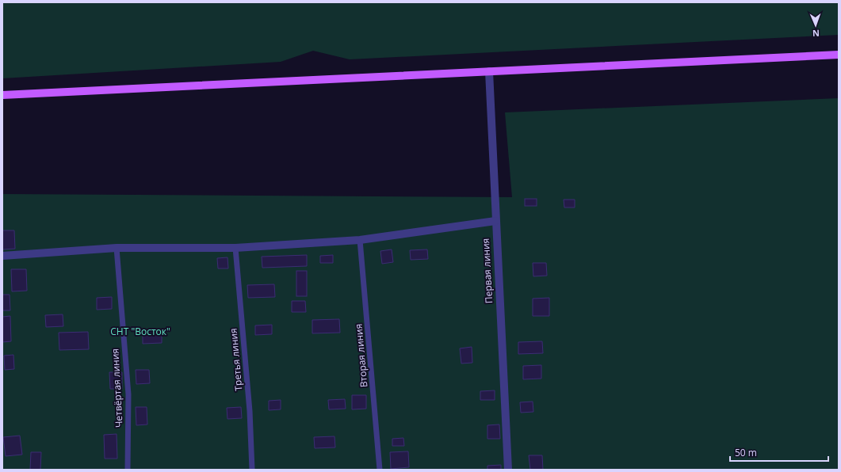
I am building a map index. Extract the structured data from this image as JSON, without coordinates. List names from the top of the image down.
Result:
{
  "streets": {
    "street": ["Первая линия"],
    "lane": ["Вторая линия", "Третья линия", "Четвёртая линия"]
  },
  "parks": ["СНТ \"Восток\""],
  "scale_bar": "50 m",
  "north": "bottom"
}
